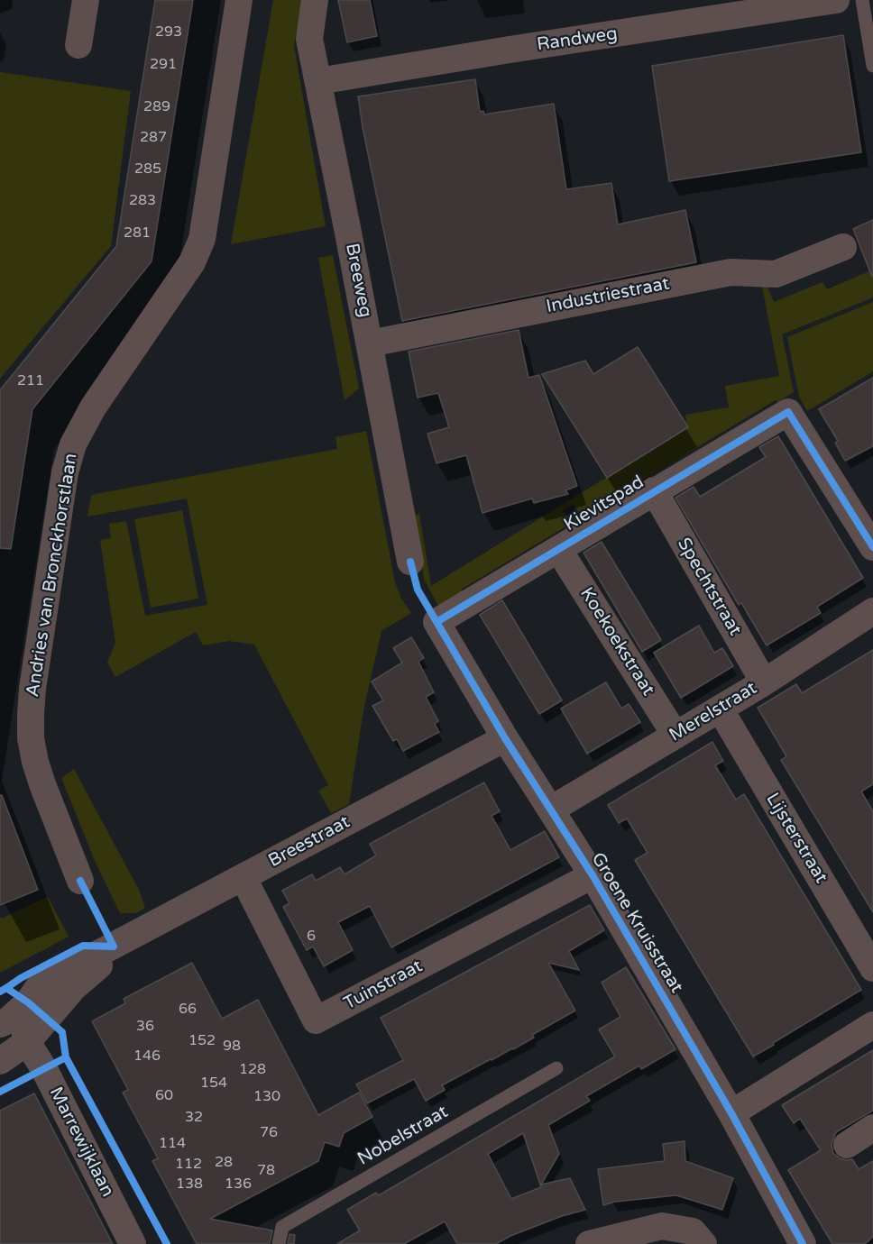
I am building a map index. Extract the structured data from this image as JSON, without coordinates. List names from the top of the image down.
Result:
{
  "streets": {
    "street": [
      "Randweg",
      "Breeweg",
      "Industriestraat",
      "Kievitspad",
      "Andries van Bronckhorstlaan",
      "Spechtstraat",
      "Koekoekstraat",
      "Merelstraat",
      "Lijsterstraat",
      "Breestraat",
      "Groene Kruisstraat",
      "Tuinstraat",
      "Marrewijklaan"
    ],
    "lane": ["Nobelstraat"]
  },
  "crossings": [
    ["Randweg", "Breeweg"],
    ["Breeweg", "Industriestraat"],
    ["Kievitspad", "Spechtstraat"],
    ["Kievitspad", "Koekoekstraat"],
    ["Kievitspad", "Groene Kruisstraat"],
    ["Spechtstraat", "Merelstraat"],
    ["Koekoekstraat", "Merelstraat"],
    ["Merelstraat", "Lijsterstraat"],
    ["Merelstraat", "Groene Kruisstraat"],
    ["Breestraat", "Groene Kruisstraat"],
    ["Breestraat", "Tuinstraat"],
    ["Breestraat", "Marrewijklaan"],
    ["Groene Kruisstraat", "Tuinstraat"]
  ],
  "house_numbers": [
    "293",
    "291",
    "289",
    "287",
    "285",
    "283",
    "281",
    "211",
    "6",
    "66",
    "36",
    "152",
    "98",
    "146",
    "128",
    "154",
    "60",
    "130",
    "32",
    "76",
    "114",
    "28",
    "112",
    "78",
    "138",
    "136"
  ]
}
